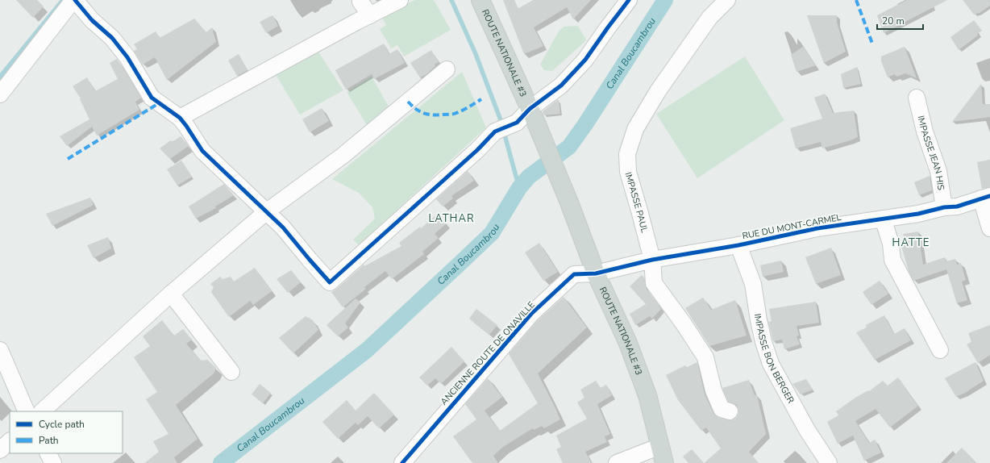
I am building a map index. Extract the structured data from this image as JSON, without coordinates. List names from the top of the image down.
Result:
{
  "streets": {
    "main road": ["ROUTE NATIONALE #3"],
    "street": [
      "IMPASSE JEAN HIS",
      "IMPASSE PAUL",
      "RUE DU MONT-CARMEL",
      "ANCIENNE ROUTE DE ONAVILLE",
      "IMPASSE BON BERGER"
    ]
  },
  "crossings": [
    ["ROUTE NATIONALE #3", "RUE DU MONT-CARMEL"],
    ["ROUTE NATIONALE #3", "ANCIENNE ROUTE DE ONAVILLE"],
    ["IMPASSE JEAN HIS", "RUE DU MONT-CARMEL"],
    ["IMPASSE PAUL", "RUE DU MONT-CARMEL"],
    ["RUE DU MONT-CARMEL", "ANCIENNE ROUTE DE ONAVILLE"],
    ["RUE DU MONT-CARMEL", "IMPASSE BON BERGER"]
  ],
  "districts": ["LATHAR", "HATTE"],
  "water": ["Canal Boucambrou"],
  "legend": ["Cycle path", "Path"],
  "scale_bar": "20 m"
}
